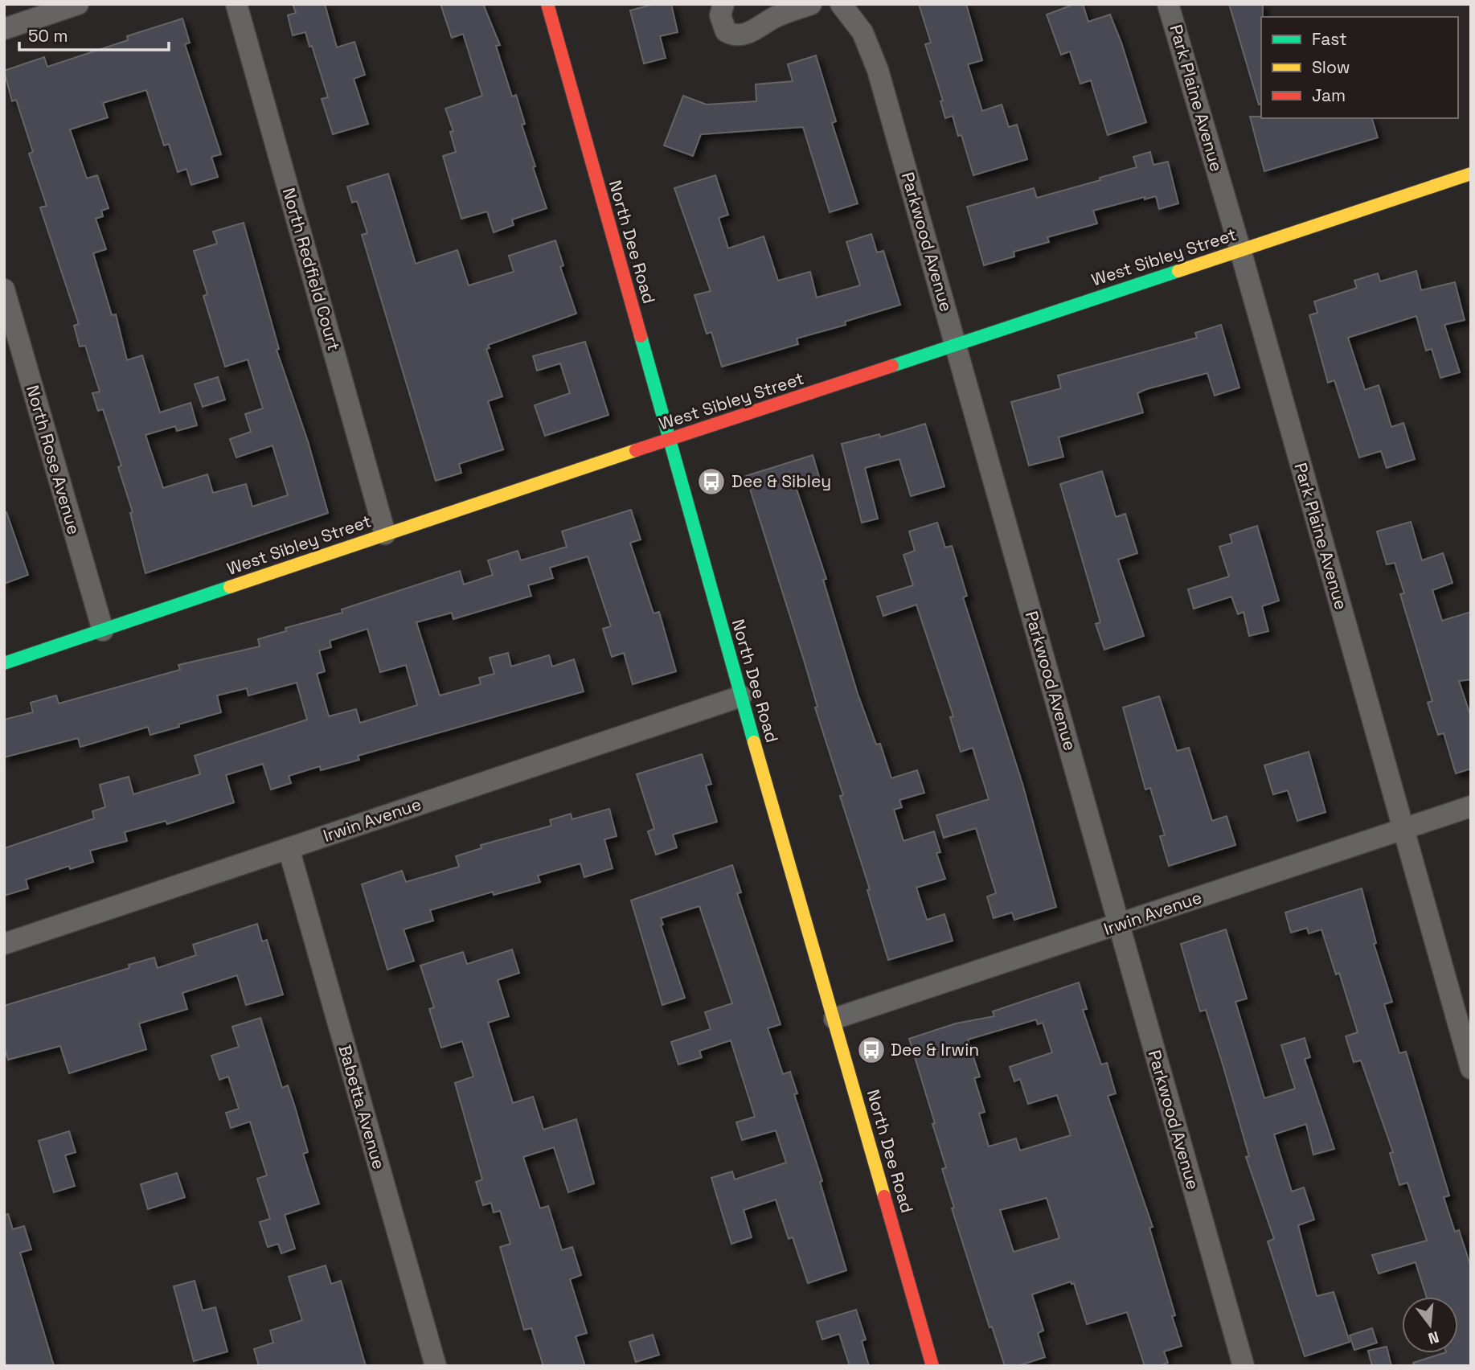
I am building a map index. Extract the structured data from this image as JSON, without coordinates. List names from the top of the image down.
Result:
{
  "streets": {
    "street": [
      "Park Plaine Avenue",
      "North Dee Road",
      "Parkwood Avenue",
      "West Sibley Street",
      "North Redfield Court",
      "North Rose Avenue",
      "Irwin Avenue",
      "Babetta Avenue"
    ]
  },
  "crossings": [
    ["Park Plaine Avenue", "West Sibley Street"],
    ["Park Plaine Avenue", "Irwin Avenue"],
    ["North Dee Road", "West Sibley Street"],
    ["North Dee Road", "Irwin Avenue"],
    ["Parkwood Avenue", "West Sibley Street"],
    ["Parkwood Avenue", "Irwin Avenue"],
    ["West Sibley Street", "North Redfield Court"],
    ["West Sibley Street", "North Rose Avenue"],
    ["Irwin Avenue", "Babetta Avenue"]
  ],
  "places": {
    "bus stop": ["Dee & Sibley", "Dee & Irwin"]
  },
  "legend": ["Fast", "Slow", "Jam"],
  "scale_bar": "50 m",
  "north": "bottom"
}
